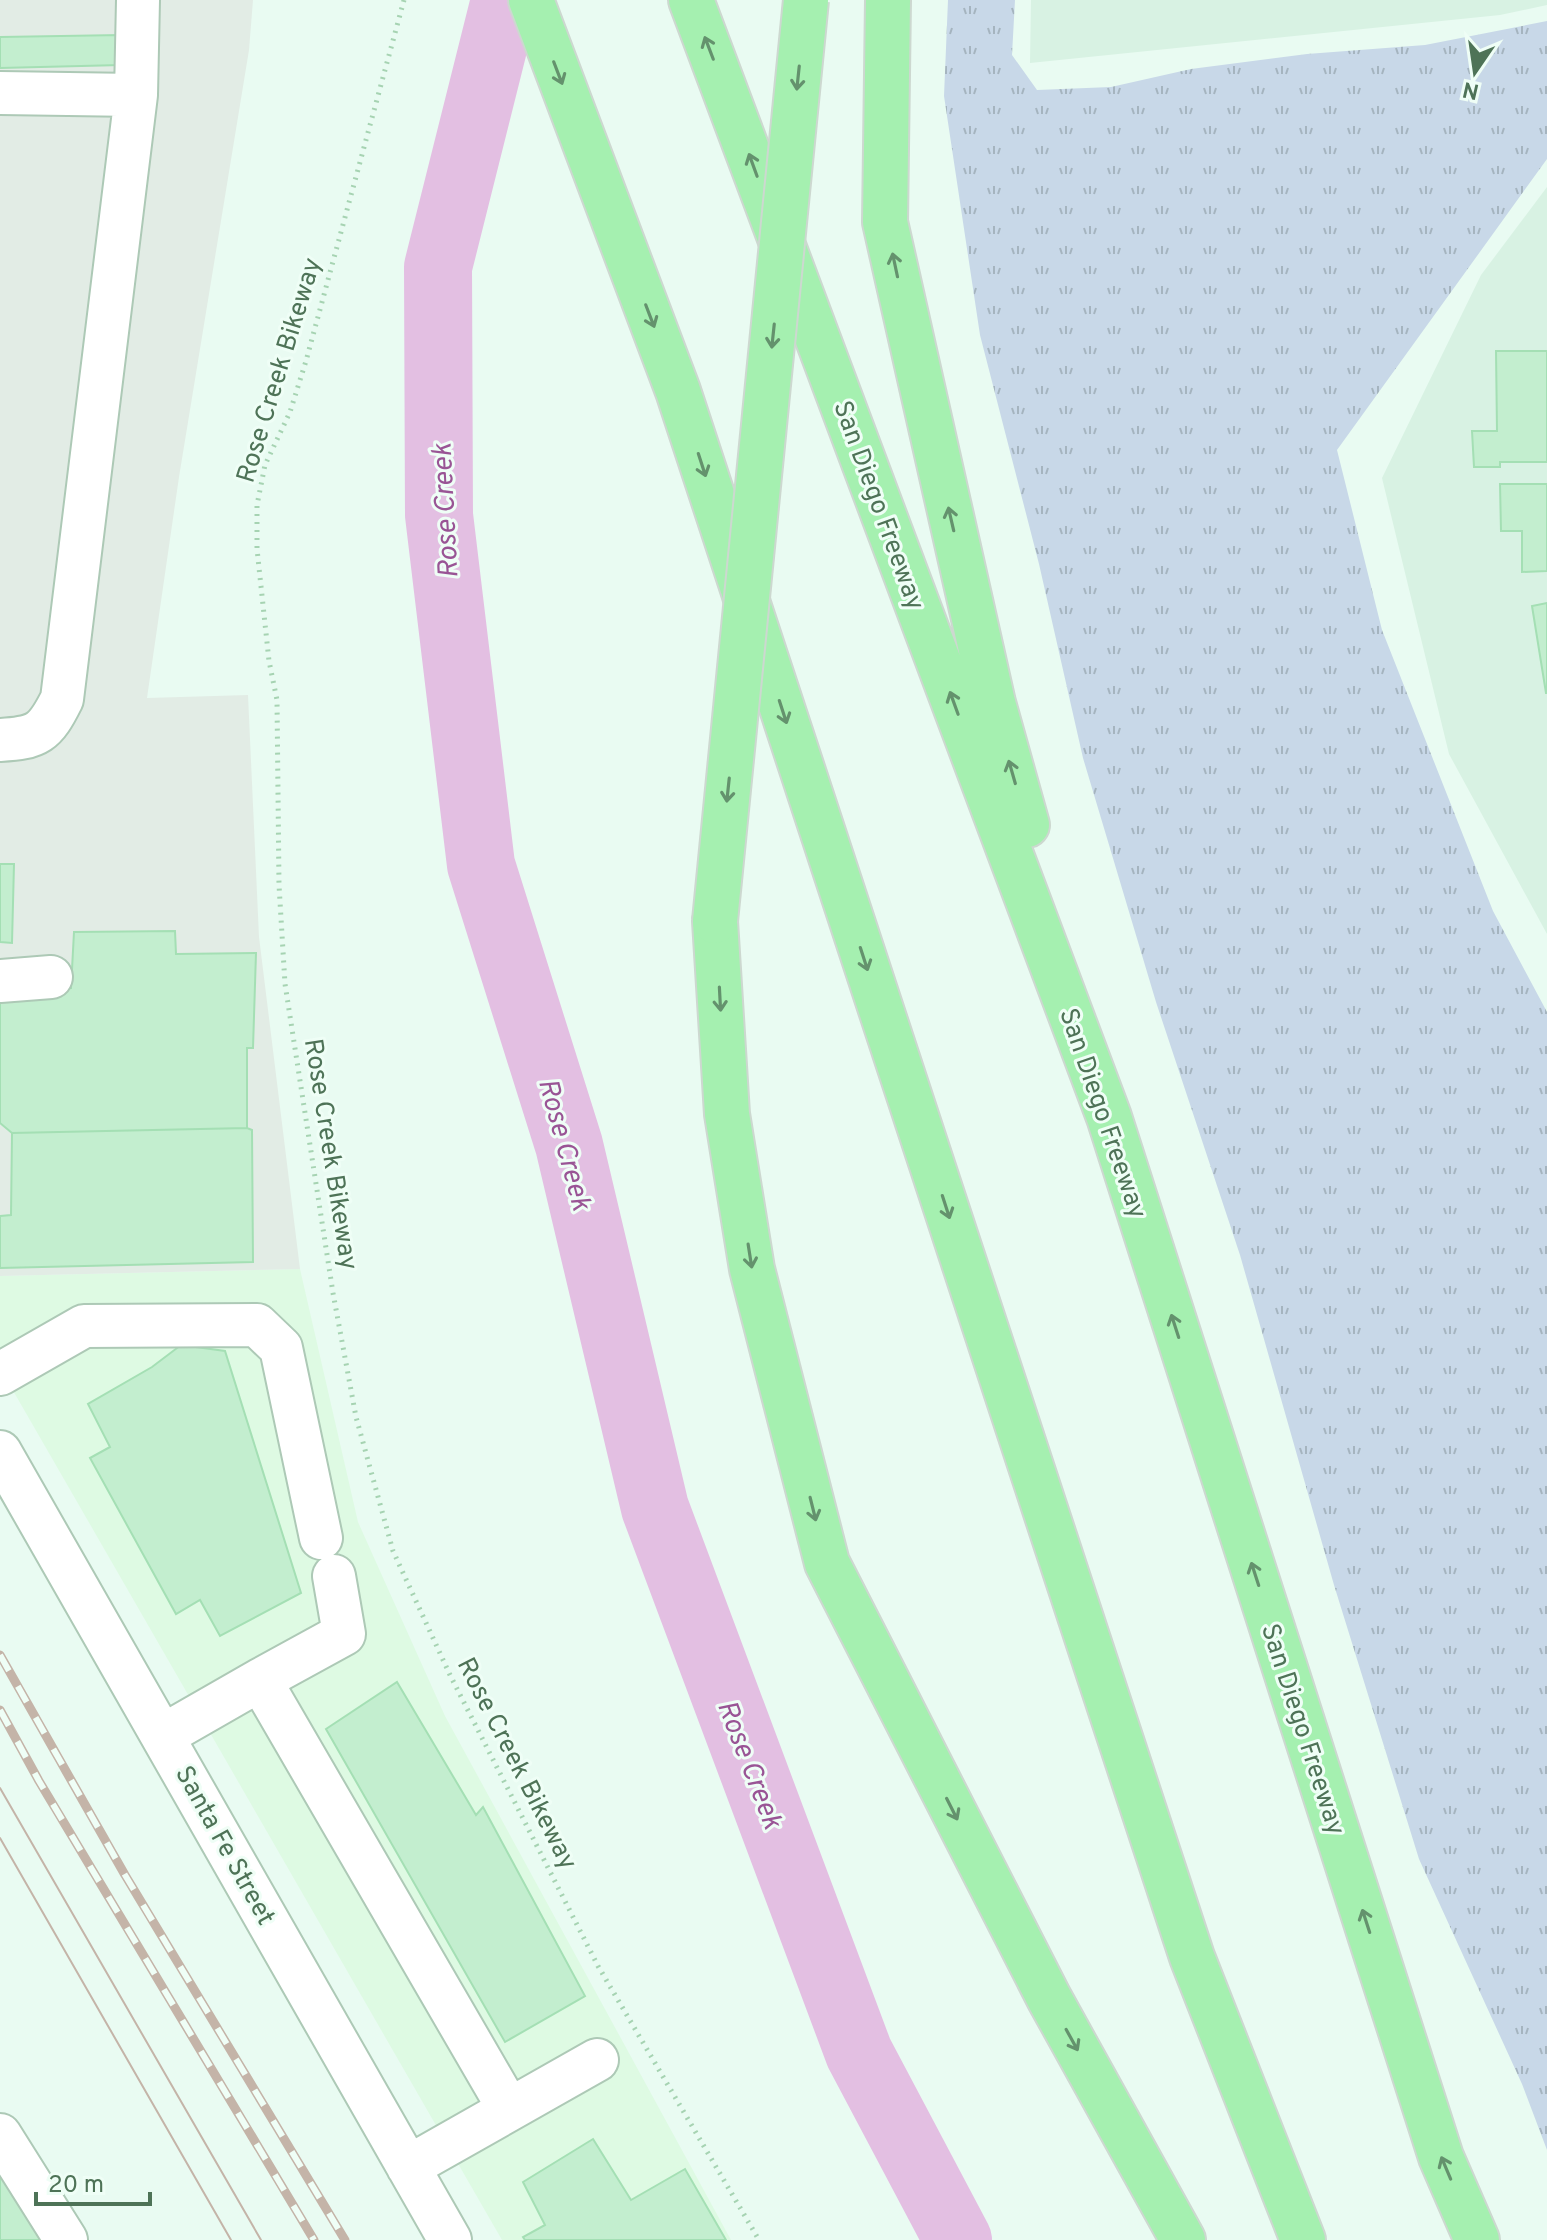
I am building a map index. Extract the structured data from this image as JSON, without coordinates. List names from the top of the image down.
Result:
{
  "streets": {
    "highway": ["San Diego Freeway"],
    "street": ["Santa Fe Street"],
    "path": ["Rose Creek Bikeway"]
  },
  "water": ["Rose Creek"],
  "scale_bar": "20 m",
  "north": "bottom"
}
